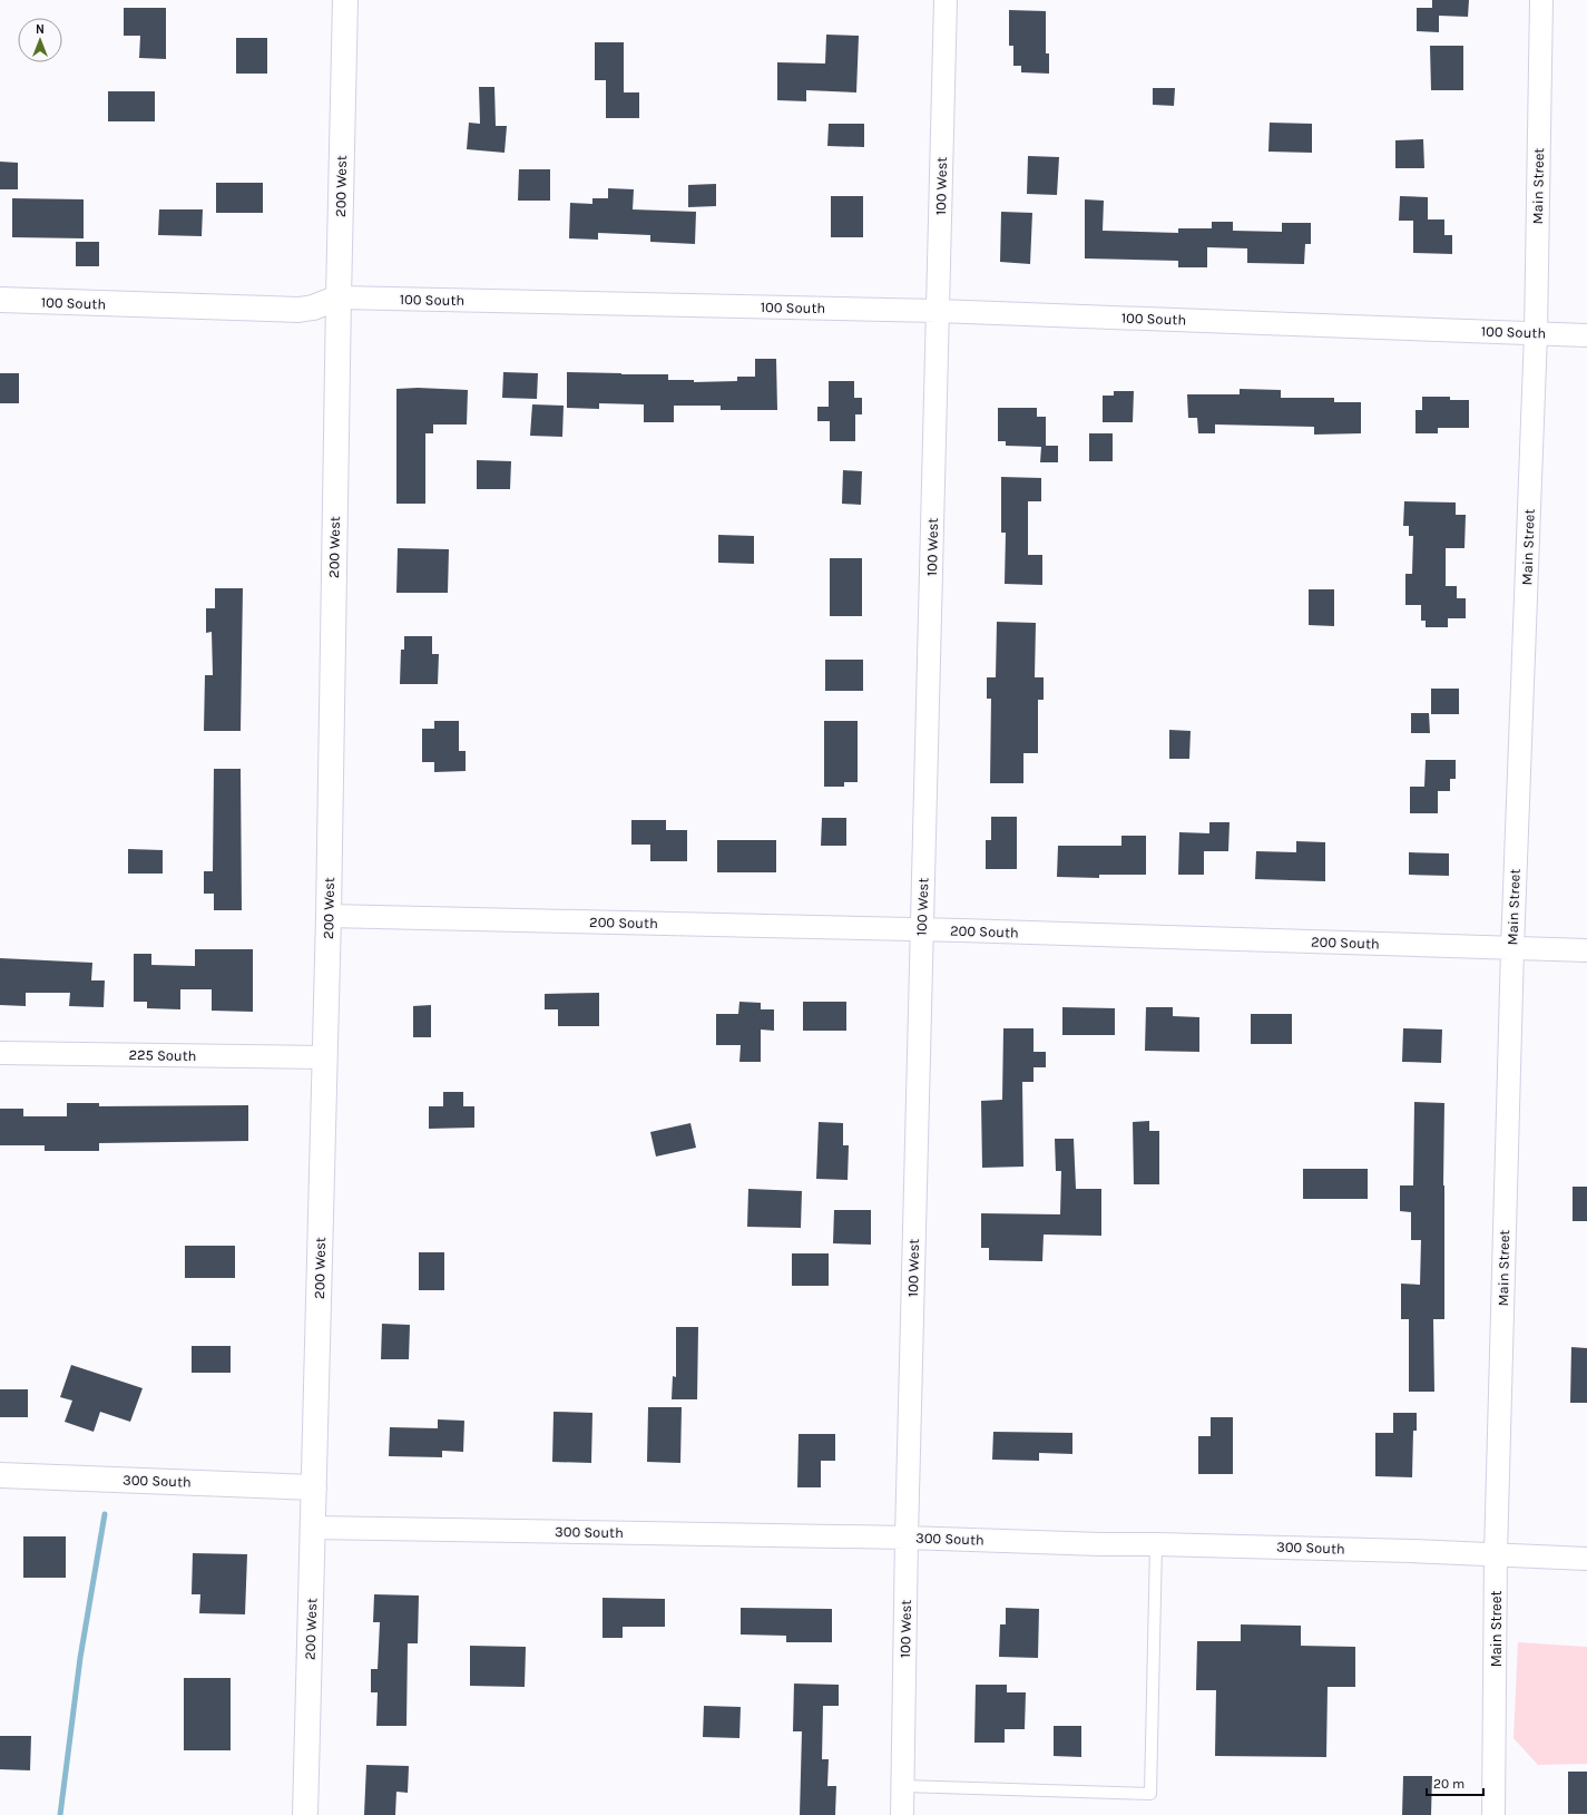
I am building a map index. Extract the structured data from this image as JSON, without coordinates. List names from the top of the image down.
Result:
{
  "streets": {
    "street": [
      "200 West",
      "100 West",
      "Main Street",
      "100 South",
      "200 South",
      "225 South",
      "300 South"
    ]
  },
  "crossings": [
    ["200 West", "100 South"],
    ["200 West", "200 South"],
    ["200 West", "225 South"],
    ["200 West", "300 South"],
    ["100 West", "100 South"],
    ["100 West", "200 South"],
    ["100 West", "300 South"],
    ["Main Street", "100 South"],
    ["Main Street", "200 South"],
    ["Main Street", "300 South"]
  ],
  "scale_bar": "20 m",
  "north": "top"
}
